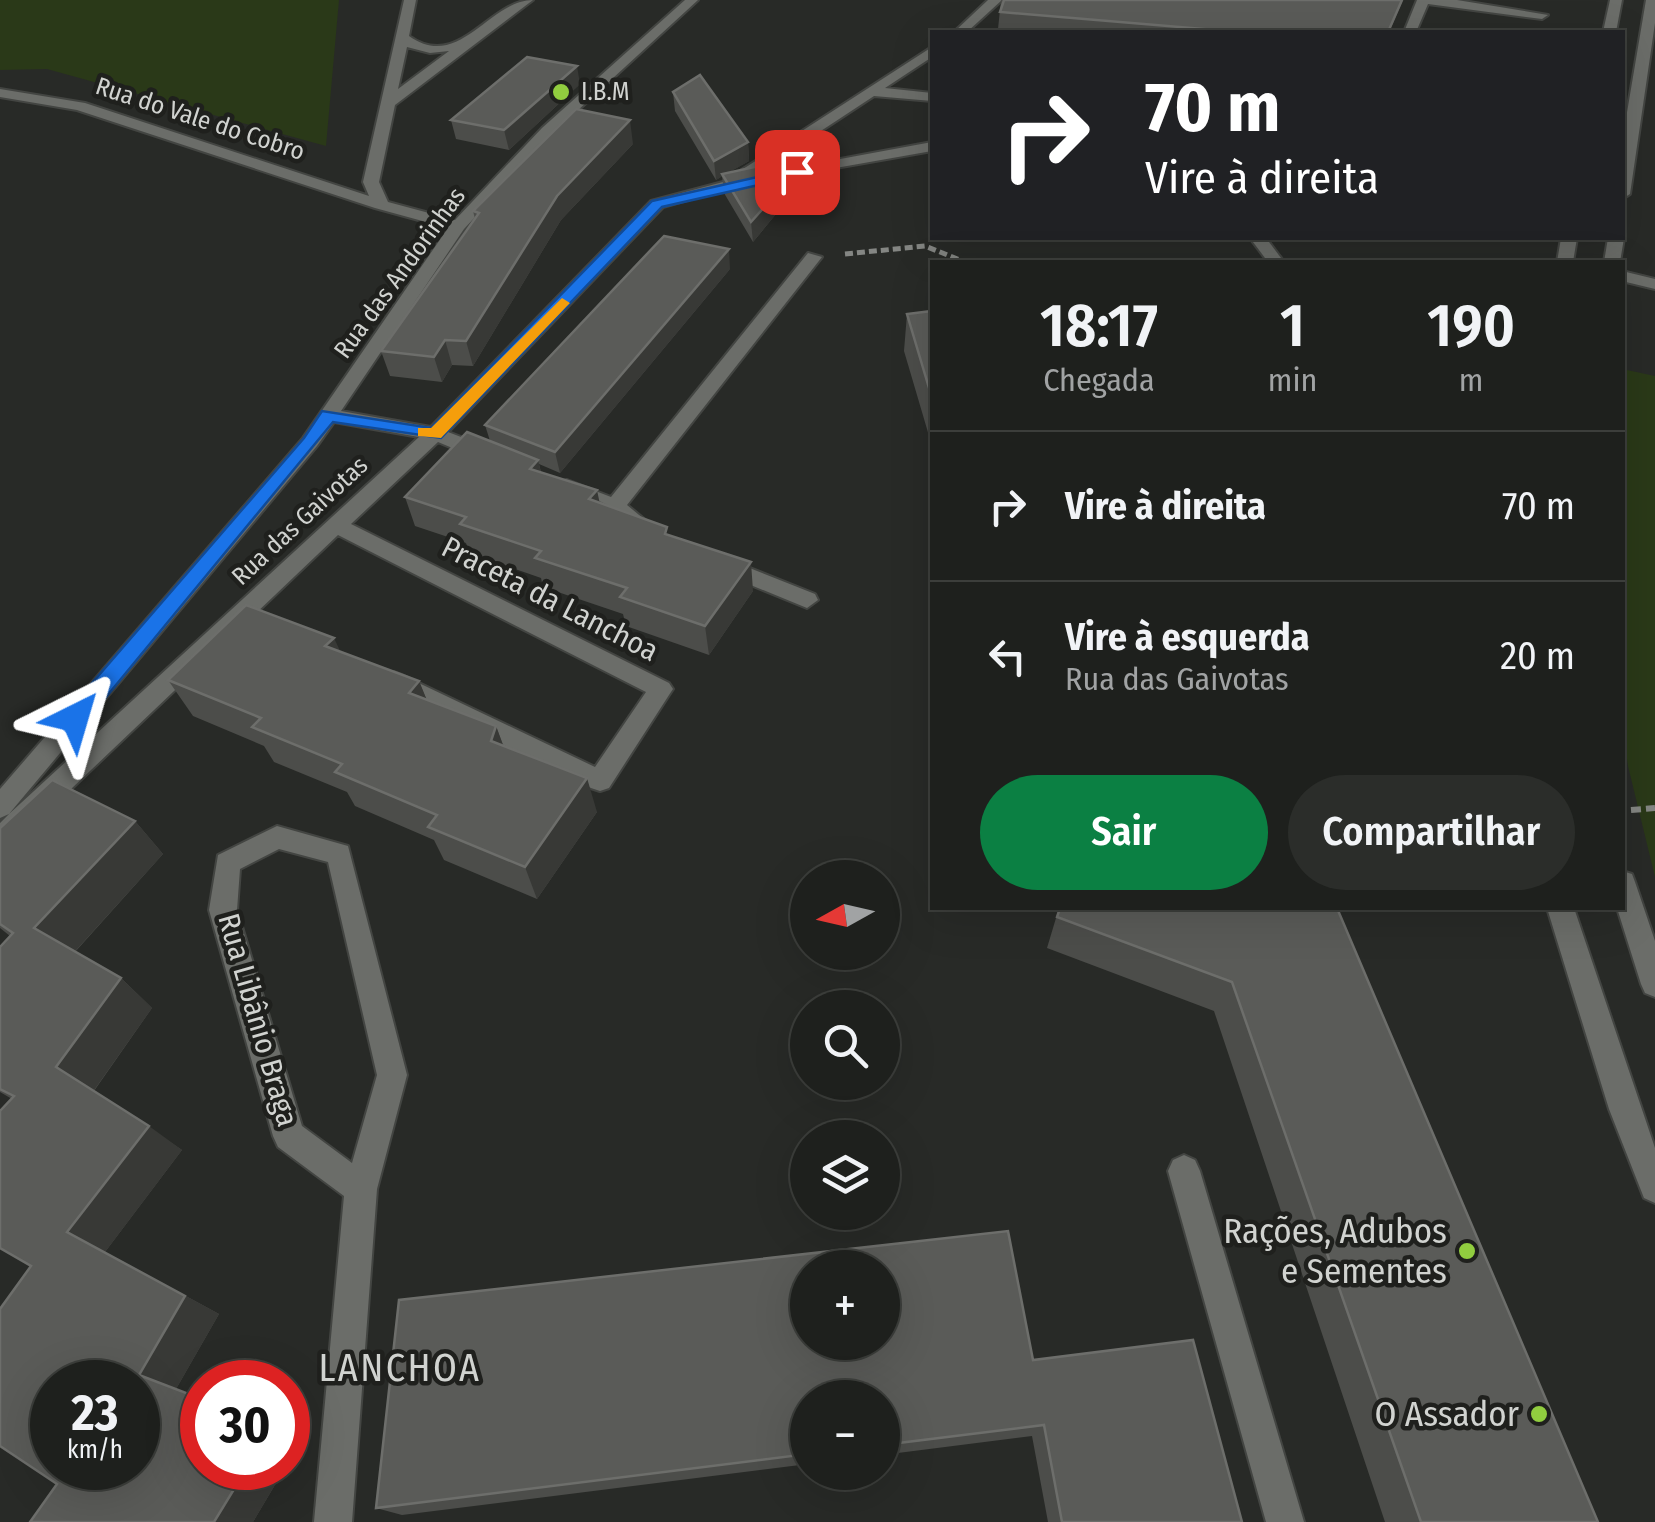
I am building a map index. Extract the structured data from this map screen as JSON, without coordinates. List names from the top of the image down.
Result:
{
  "streets": {
    "street": [
      "Rua do Vale do Cobro",
      "Rua das Andorinhas",
      "Rua das Gaivotas",
      "Praceta da Lanchoa",
      "Rua Libânio Braga"
    ]
  },
  "crossings": [
    ["Rua do Vale do Cobro", "Rua das Andorinhas"],
    ["Rua das Gaivotas", "Praceta da Lanchoa"]
  ],
  "districts": ["LANCHOA"],
  "places": ["I.B.M", "Rações, Adubos e Sementes", "O Assador"],
  "north": "left",
  "page": {
    "turn": ["70 m", "Vire à direita"],
    "eta": [
      "18:17",
      "Chegada",
      "1",
      "min",
      "190",
      "m"
    ],
    "list": [
      {
        "name": "Vire à direita",
        "value": "70 m"
      },
      {
        "name": "Vire à esquerda",
        "note": "Rua das Gaivotas",
        "value": "20 m"
      }
    ],
    "buttons": ["Sair", "Compartilhar"],
    "map_buttons": ["+", "−"],
    "speed": "23 km/h",
    "limit": "30"
  }
}
